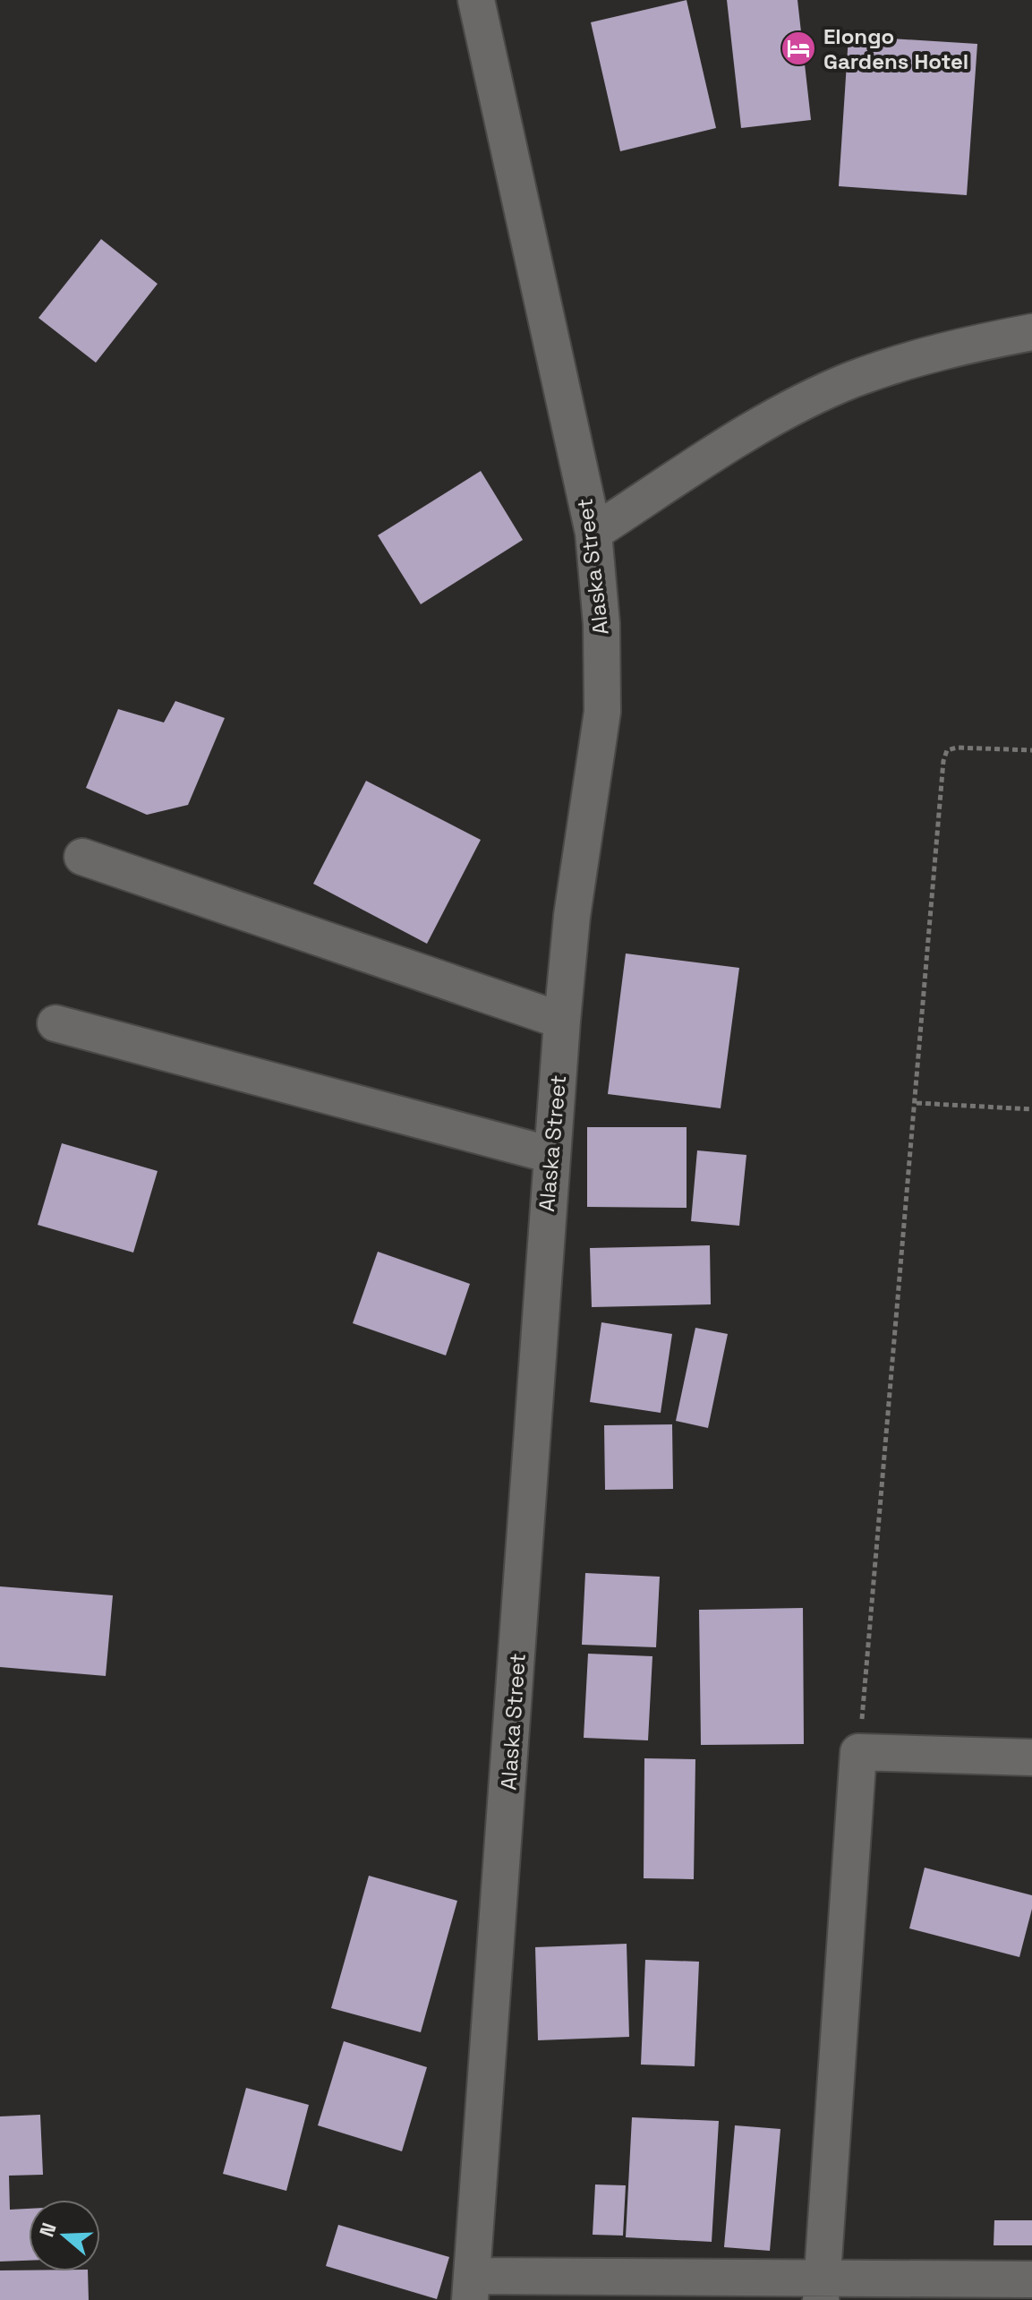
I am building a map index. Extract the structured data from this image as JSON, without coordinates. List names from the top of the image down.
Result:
{
  "streets": {
    "street": ["Alaska Street"]
  },
  "places": {
    "hotel": ["Elongo Gardens Hotel"]
  },
  "north": "left"
}
